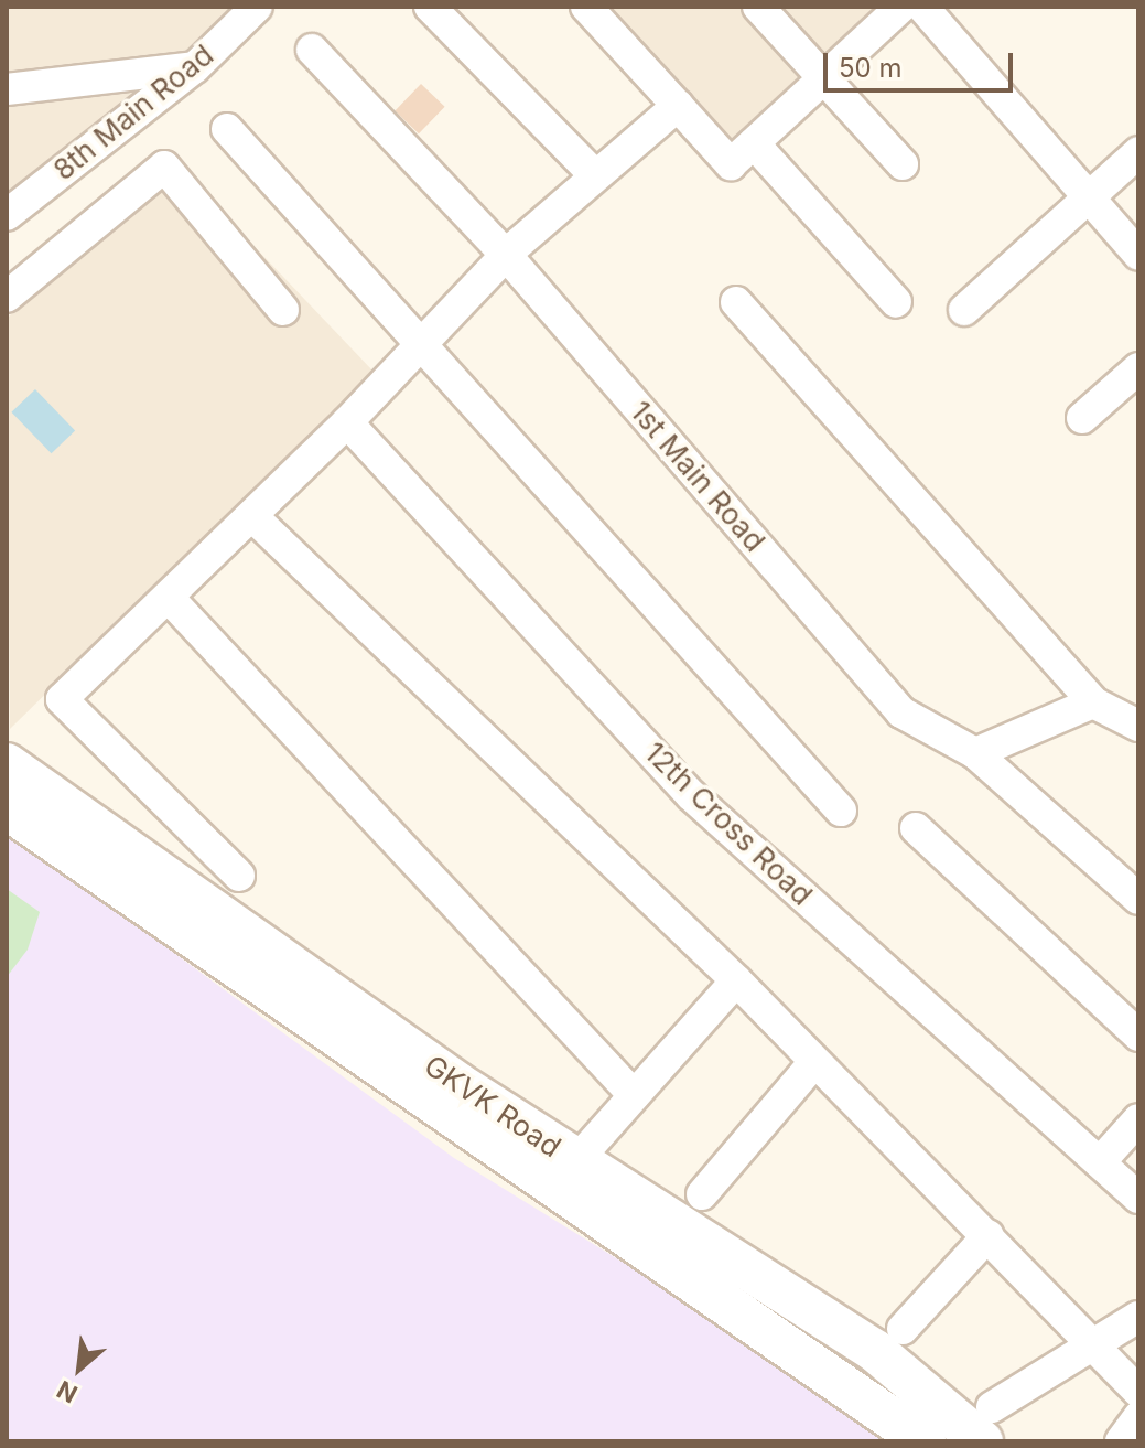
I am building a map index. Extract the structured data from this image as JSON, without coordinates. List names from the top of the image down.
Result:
{
  "streets": {
    "main road": ["GKVK Road"],
    "street": ["8th Main Road", "1st Main Road", "12th Cross Road"]
  },
  "scale_bar": "50 m",
  "north": "bottom left"
}
